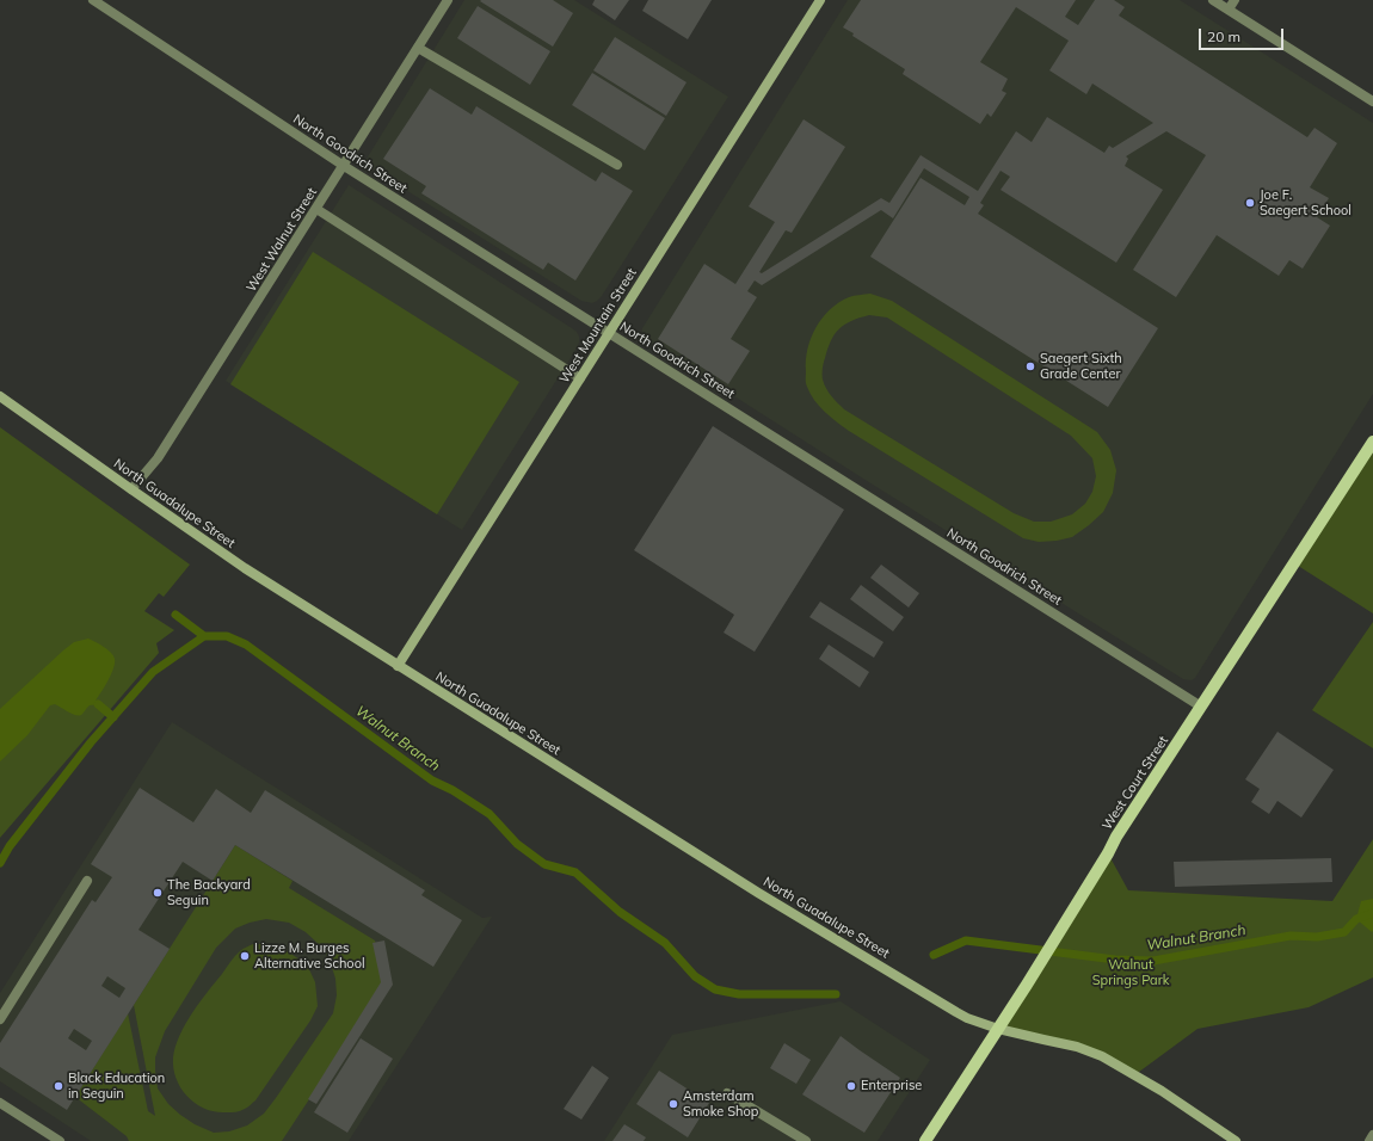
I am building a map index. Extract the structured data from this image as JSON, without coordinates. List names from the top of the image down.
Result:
{
  "streets": {
    "main road": ["West Court Street"],
    "street": [
      "North Goodrich Street",
      "West Walnut Street",
      "West Mountain Street",
      "North Guadalupe Street"
    ]
  },
  "crossings": [
    ["North Goodrich Street", "West Walnut Street"],
    ["North Goodrich Street", "West Mountain Street"],
    ["North Goodrich Street", "West Court Street"],
    ["West Walnut Street", "North Guadalupe Street"],
    ["West Mountain Street", "North Guadalupe Street"],
    ["North Guadalupe Street", "West Court Street"]
  ],
  "water": ["Walnut Branch"],
  "parks": ["Walnut Springs Park"],
  "places": [
    "Joe F. Saegert School",
    "Saegert Sixth Grade Center",
    "The Backyard Seguin",
    "Lizze M. Burges Alternative School",
    "Black Education in Seguin",
    "Enterprise",
    "Amsterdam Smoke Shop"
  ],
  "scale_bar": "20 m"
}
